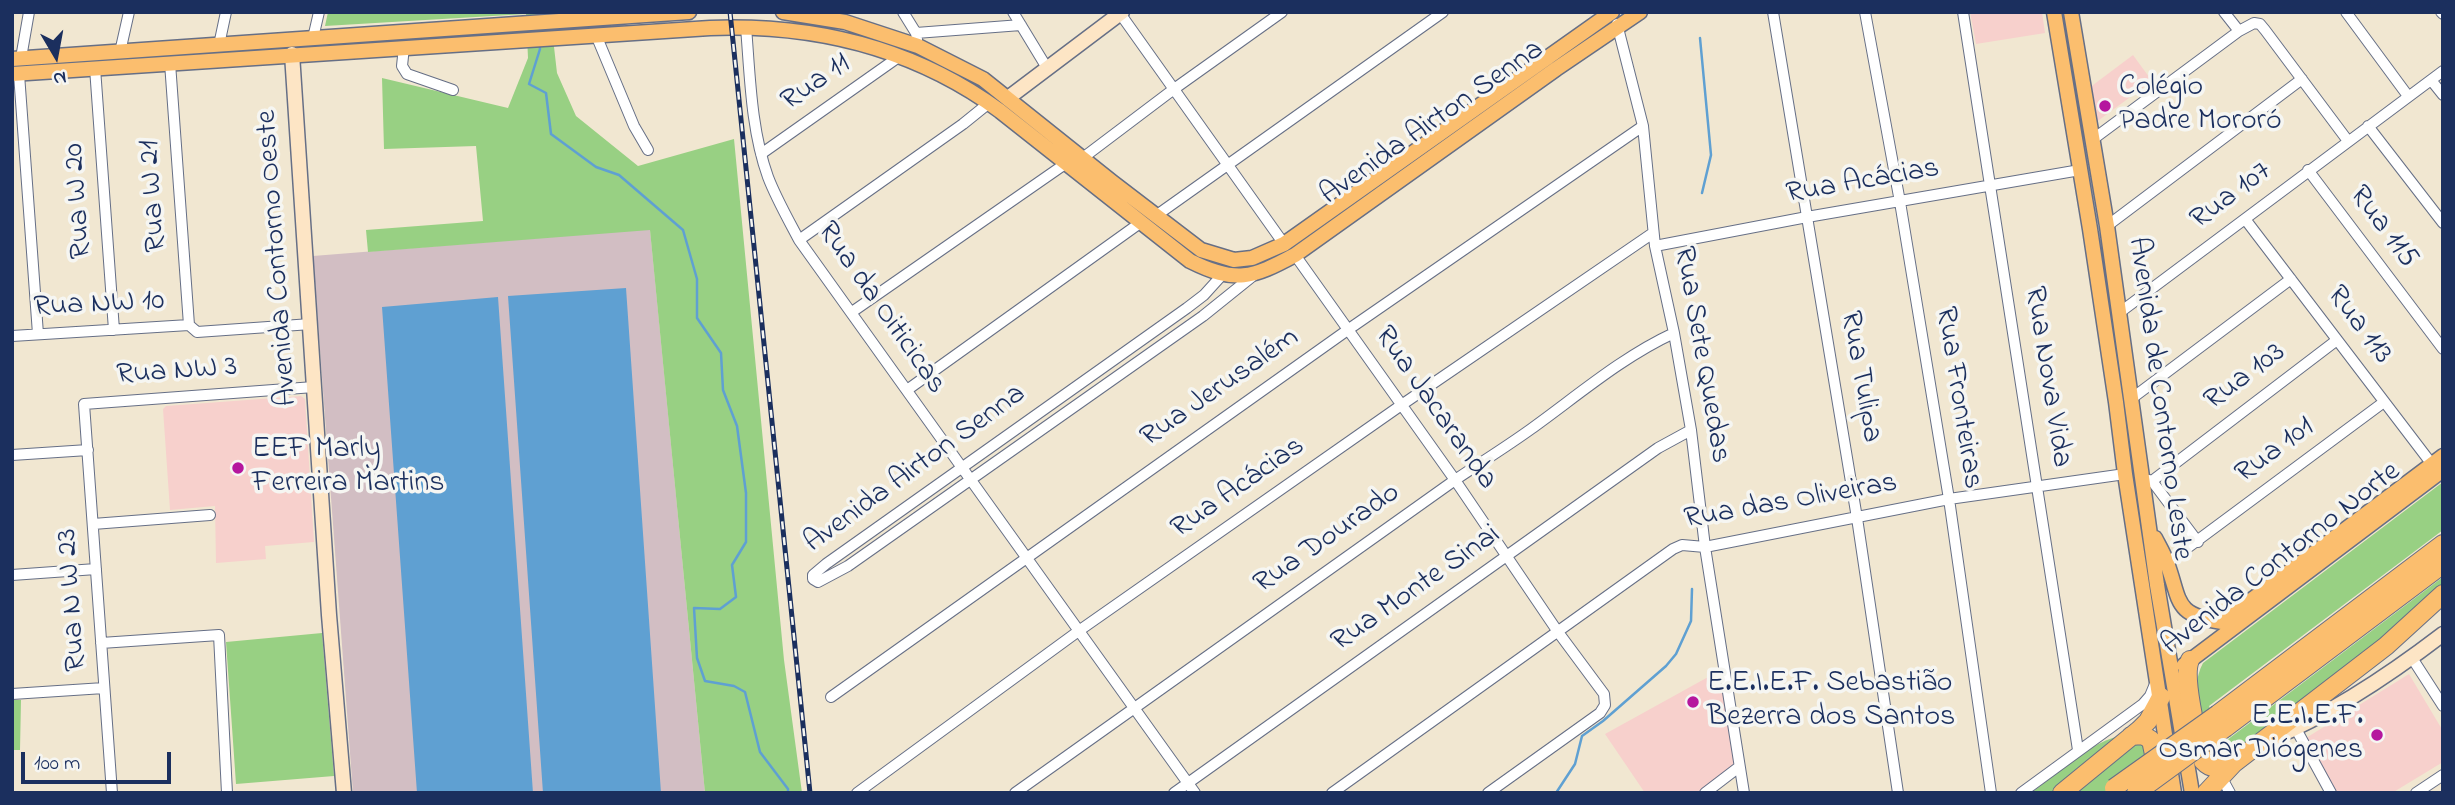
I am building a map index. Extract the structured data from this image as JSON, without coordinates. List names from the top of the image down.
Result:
{
  "streets": {
    "main road": ["Avenida Airton Senna", "Avenida de Contorno Leste", "Avenida Contorno Norte"],
    "street": [
      "Rua 11",
      "Rua Acácias",
      "Rua W 21",
      "Rua 107",
      "Rua W 20",
      "Rua 115",
      "Avenida Contorno Oeste",
      "Rua NW 10",
      "Rua da Oiticicas",
      "Rua 113",
      "Rua Sete Quedas",
      "Rua NW 3",
      "Rua Tulipa",
      "Rua Nova Vida",
      "Rua 103",
      "Rua Jerusalém",
      "Rua Fronteiras",
      "Rua Jacaranda",
      "Rua 101",
      "Rua das Oliveiras",
      "Rua Dourado",
      "Rua Monte Sinai",
      "Rua N W 23"
    ]
  },
  "crossings": [
    ["Rua 11", "Rua da Oiticicas"],
    ["Avenida Airton Senna", "Rua da Oiticicas"],
    ["Avenida Airton Senna", "Rua Sete Quedas"],
    ["Avenida Airton Senna", "Rua Jacaranda"],
    ["Rua Acácias", "Rua da Oiticicas"],
    ["Rua Acácias", "Rua Sete Quedas"],
    ["Rua Acácias", "Rua Tulipa"],
    ["Rua Acácias", "Rua Nova Vida"],
    ["Rua Acácias", "Rua Fronteiras"],
    ["Rua Acácias", "Avenida de Contorno Leste"],
    ["Rua Acácias", "Rua Jacaranda"],
    ["Rua W 21", "Rua NW 10"],
    ["Rua 107", "Rua 115"],
    ["Rua 107", "Rua 113"],
    ["Rua 107", "Avenida de Contorno Leste"],
    ["Rua W 20", "Rua NW 10"],
    ["Avenida Contorno Oeste", "Rua NW 10"],
    ["Avenida Contorno Oeste", "Rua NW 3"],
    ["Rua da Oiticicas", "Rua Jerusalém"],
    ["Rua da Oiticicas", "Rua Dourado"],
    ["Rua da Oiticicas", "Rua Monte Sinai"],
    ["Rua 113", "Rua 103"],
    ["Rua 113", "Rua 101"],
    ["Rua 113", "Avenida Contorno Norte"],
    ["Rua Sete Quedas", "Rua Jerusalém"],
    ["Rua Sete Quedas", "Rua das Oliveiras"],
    ["Rua Sete Quedas", "Rua Dourado"],
    ["Rua Sete Quedas", "Rua Monte Sinai"],
    ["Rua NW 3", "Rua N W 23"],
    ["Rua Tulipa", "Rua das Oliveiras"],
    ["Rua Nova Vida", "Rua das Oliveiras"],
    ["Rua 103", "Avenida de Contorno Leste"],
    ["Rua Jerusalém", "Rua Jacaranda"],
    ["Rua Fronteiras", "Rua das Oliveiras"],
    ["Avenida de Contorno Leste", "Rua das Oliveiras"],
    ["Avenida de Contorno Leste", "Avenida Contorno Norte"],
    ["Rua Jacaranda", "Rua das Oliveiras"],
    ["Rua Jacaranda", "Rua Dourado"],
    ["Rua Jacaranda", "Rua Monte Sinai"]
  ],
  "places": [
    "Colégio Padre Mororó",
    "EEF Marly Ferreira Martins",
    "E.E.I.E.F. Sebastião Bezerra dos Santos",
    "E.E.I.E.F. Osmar Diógenes"
  ],
  "scale_bar": "100 m",
  "north": "bottom"
}
